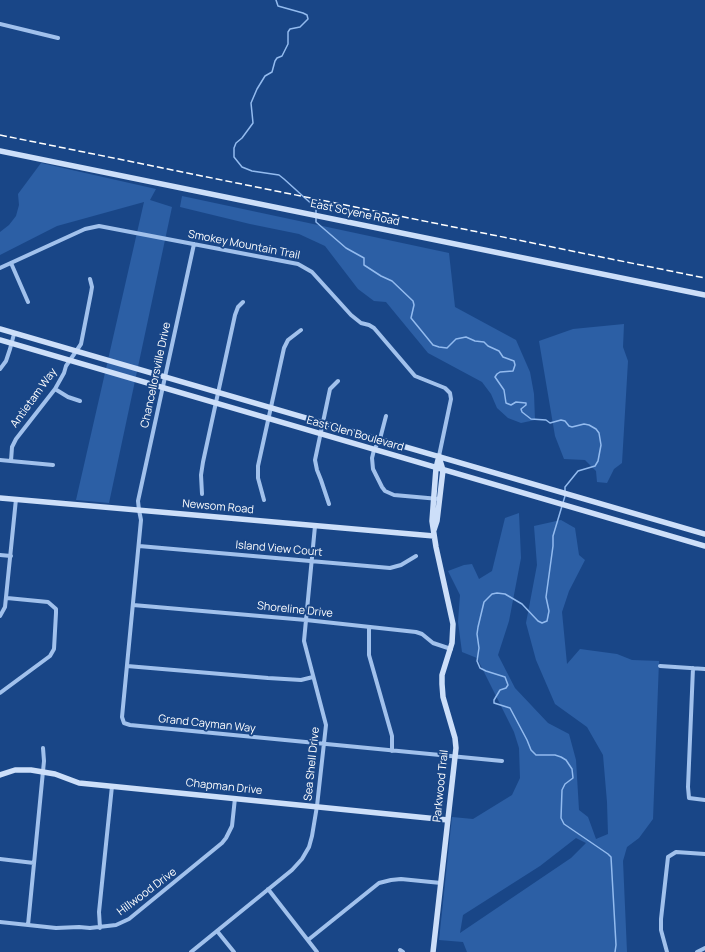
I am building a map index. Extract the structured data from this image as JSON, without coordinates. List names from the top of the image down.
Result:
{
  "streets": {
    "street": [
      "East Scyene Road",
      "Smokey Mountain Trail",
      "Chancellorsville Drive",
      "Antietam Way",
      "East Glen Boulevard",
      "Newsom Road",
      "Island View Court",
      "Shoreline Drive",
      "Grand Cayman Way",
      "Sea Shell Drive",
      "Parkwood Trail",
      "Chapman Drive",
      "Hillwood Drive"
    ]
  },
  "crossings": [
    ["Smokey Mountain Trail", "Chancellorsville Drive"],
    ["Smokey Mountain Trail", "East Glen Boulevard"],
    ["Smokey Mountain Trail", "Parkwood Trail"],
    ["Chancellorsville Drive", "East Glen Boulevard"],
    ["Chancellorsville Drive", "Newsom Road"],
    ["Chancellorsville Drive", "Grand Cayman Way"],
    ["Antietam Way", "East Glen Boulevard"],
    ["East Glen Boulevard", "Parkwood Trail"],
    ["Newsom Road", "Grand Cayman Way"],
    ["Newsom Road", "Sea Shell Drive"],
    ["Newsom Road", "Parkwood Trail"],
    ["Island View Court", "Grand Cayman Way"],
    ["Island View Court", "Sea Shell Drive"],
    ["Shoreline Drive", "Grand Cayman Way"],
    ["Shoreline Drive", "Sea Shell Drive"],
    ["Shoreline Drive", "Parkwood Trail"],
    ["Grand Cayman Way", "Sea Shell Drive"],
    ["Grand Cayman Way", "Parkwood Trail"],
    ["Sea Shell Drive", "Chapman Drive"],
    ["Parkwood Trail", "Chapman Drive"],
    ["Chapman Drive", "Hillwood Drive"]
  ]
}
